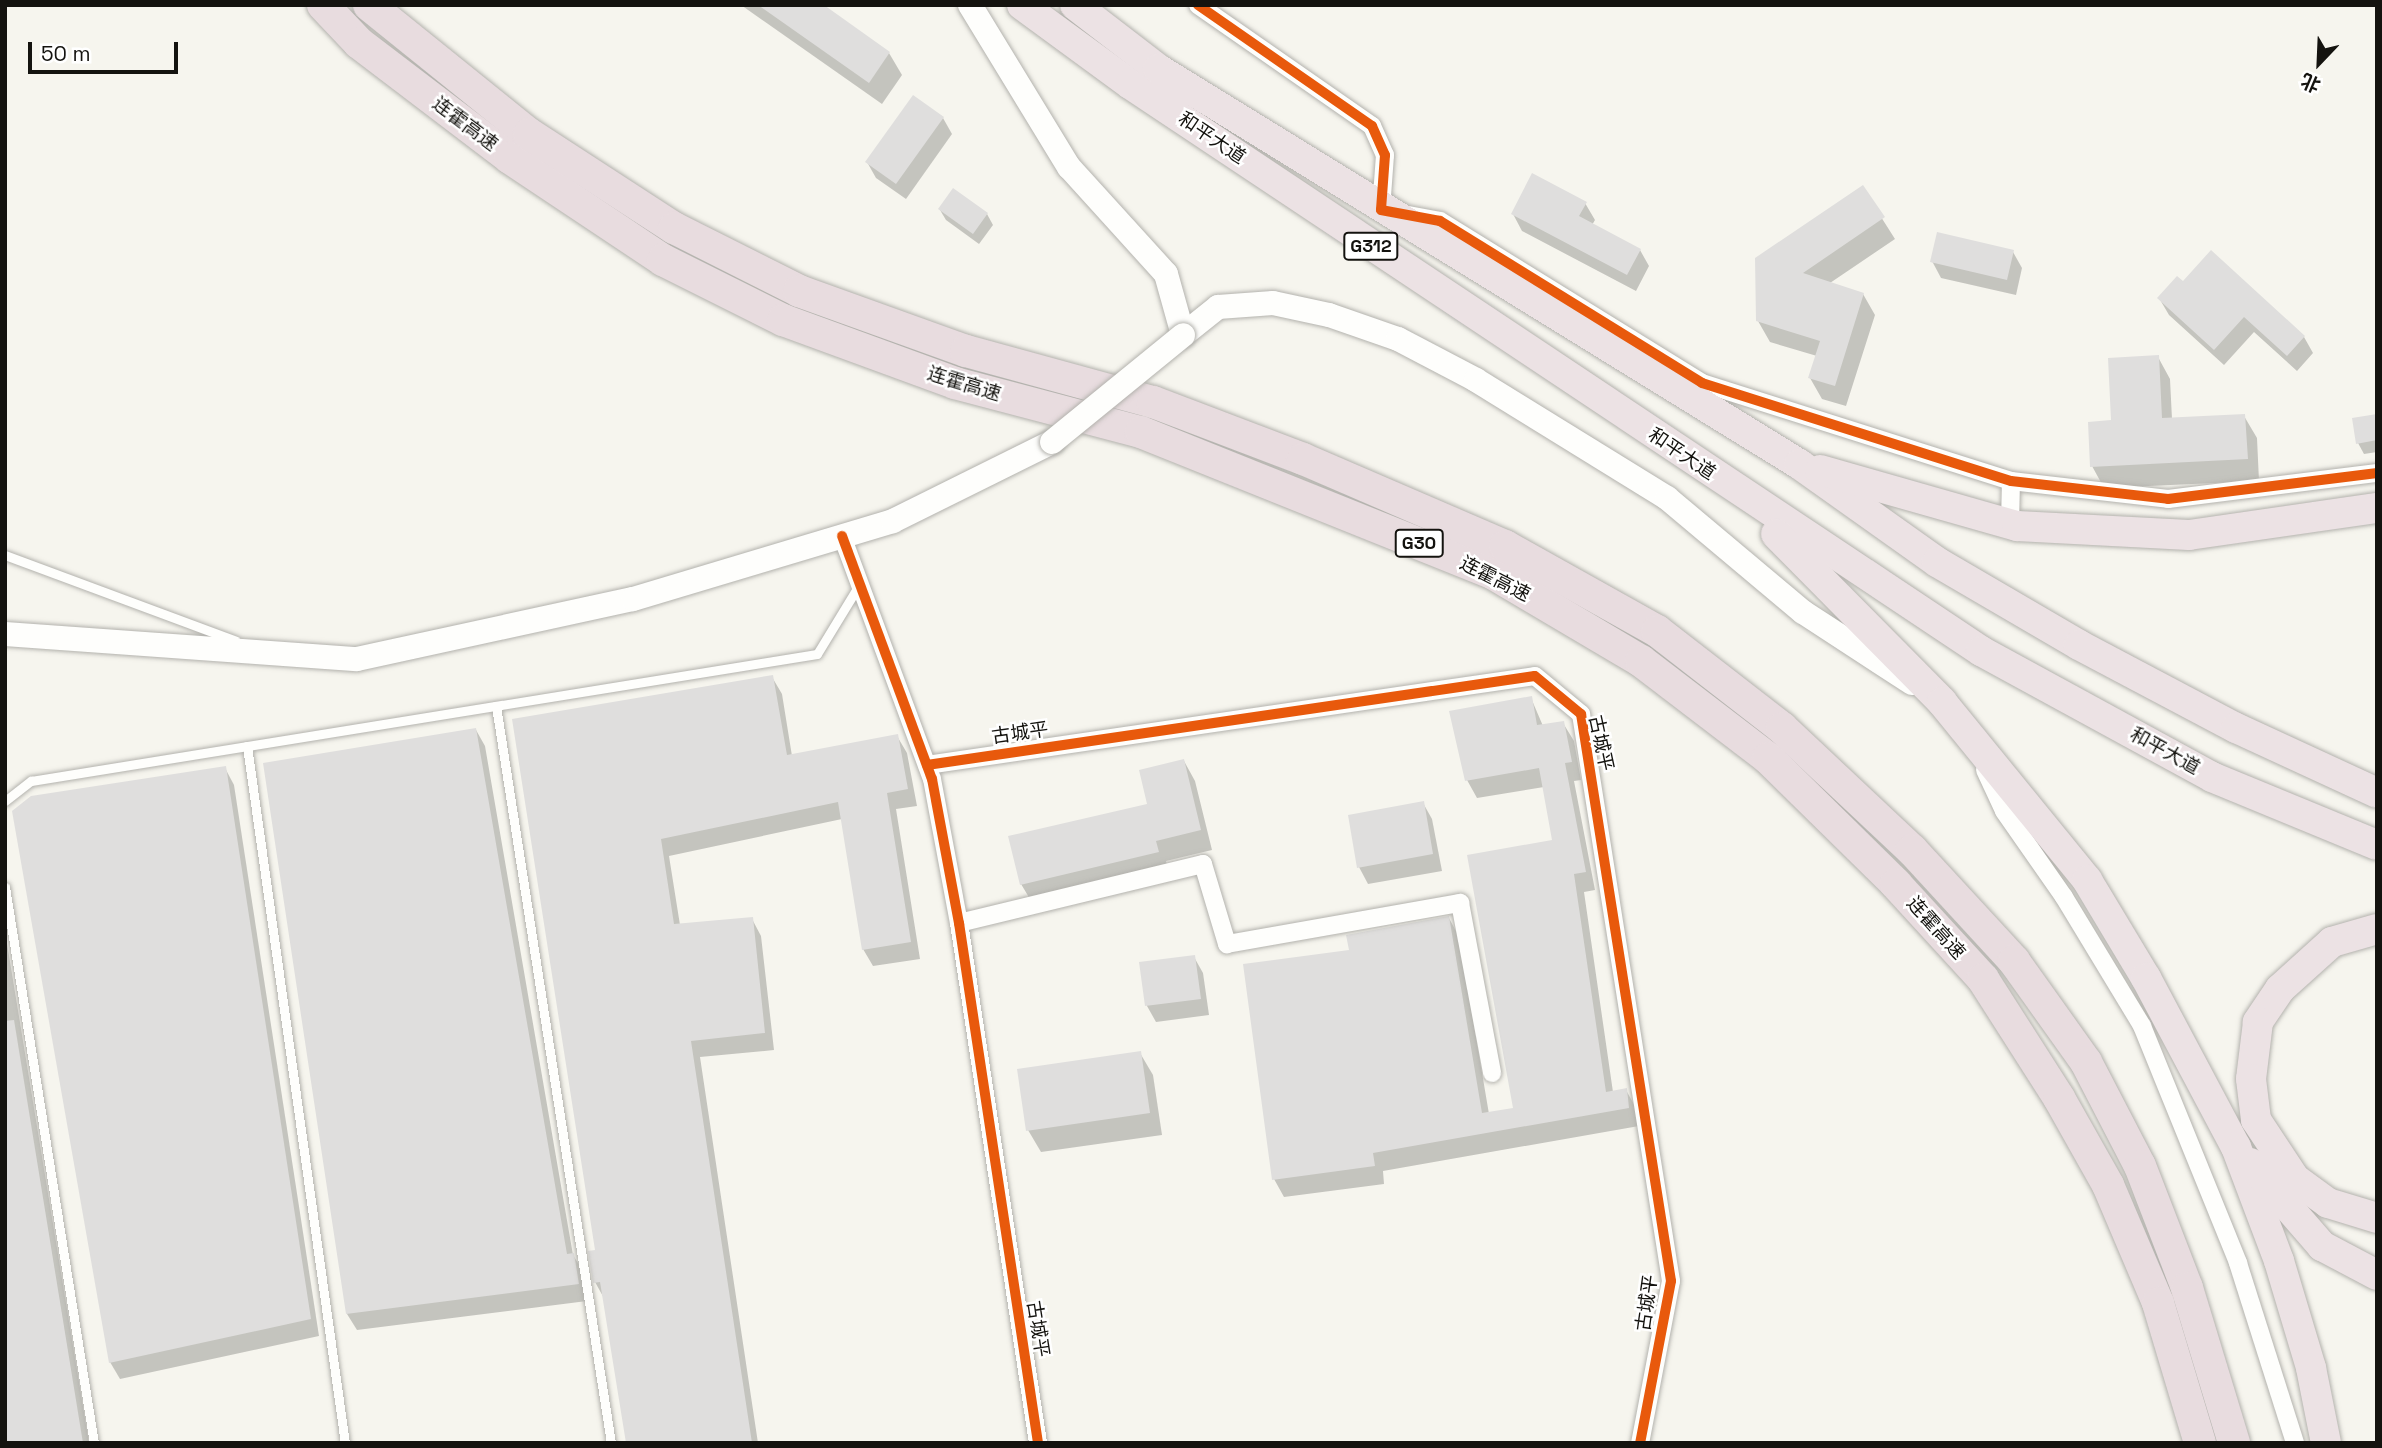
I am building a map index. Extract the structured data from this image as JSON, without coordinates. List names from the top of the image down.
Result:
{
  "streets": {
    "highway": [
      "连霍高速",
      "和平大道",
      "G312",
      "G30"
    ],
    "street": ["古城平"]
  },
  "scale_bar": "50 m",
  "north": "bottom left"
}
